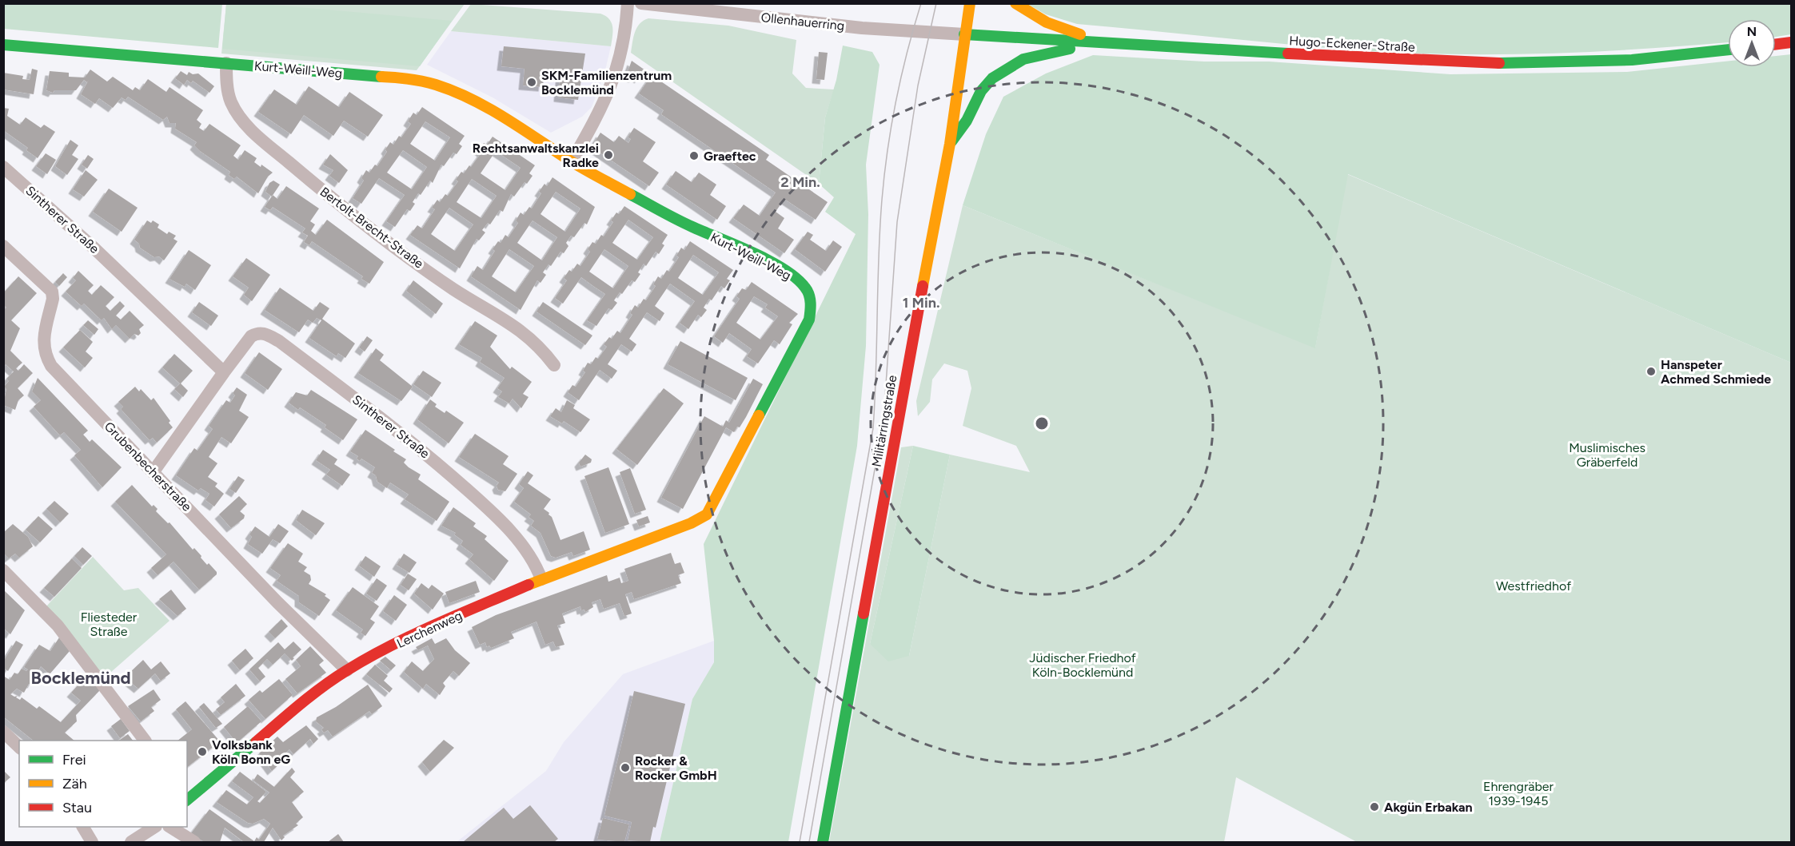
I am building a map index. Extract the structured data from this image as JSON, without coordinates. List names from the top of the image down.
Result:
{
  "streets": {
    "main road": [
      "Hugo-Eckener-Straße",
      "Kurt-Weill-Weg",
      "Militärringstraße",
      "Lerchenweg"
    ],
    "street": [
      "Ollenhauerring",
      "Sintherer Straße",
      "Bertolt-Brecht-Straße",
      "Grubenbecherstraße"
    ]
  },
  "crossings": [
    ["Ollenhauerring", "Hugo-Eckener-Straße"],
    ["Ollenhauerring", "Militärringstraße"],
    ["Hugo-Eckener-Straße", "Militärringstraße"],
    ["Kurt-Weill-Weg", "Bertolt-Brecht-Straße"],
    ["Kurt-Weill-Weg", "Lerchenweg"],
    ["Sintherer Straße", "Grubenbecherstraße"],
    ["Sintherer Straße", "Lerchenweg"],
    ["Grubenbecherstraße", "Lerchenweg"]
  ],
  "districts": ["Bocklemünd"],
  "parks": [
    "Muslimisches Gräberfeld",
    "Westfriedhof",
    "Fliesteder Straße",
    "Jüdischer Friedhof Köln-Bocklemünd",
    "Ehrengräber 1939-1945"
  ],
  "places": [
    "SKM-Familienzentrum Bocklemünd",
    "Rechtsanwaltskanzlei Radke",
    "Graeftec",
    "Hanspeter Achmed Schmiede",
    "Volksbank Köln Bonn eG",
    "Rocker & Rocker GmbH",
    "Akgün Erbakan"
  ],
  "legend": ["Frei", "Zäh", "Stau"],
  "north": "top",
  "rings": ["2 Min.", "1 Min."]
}
